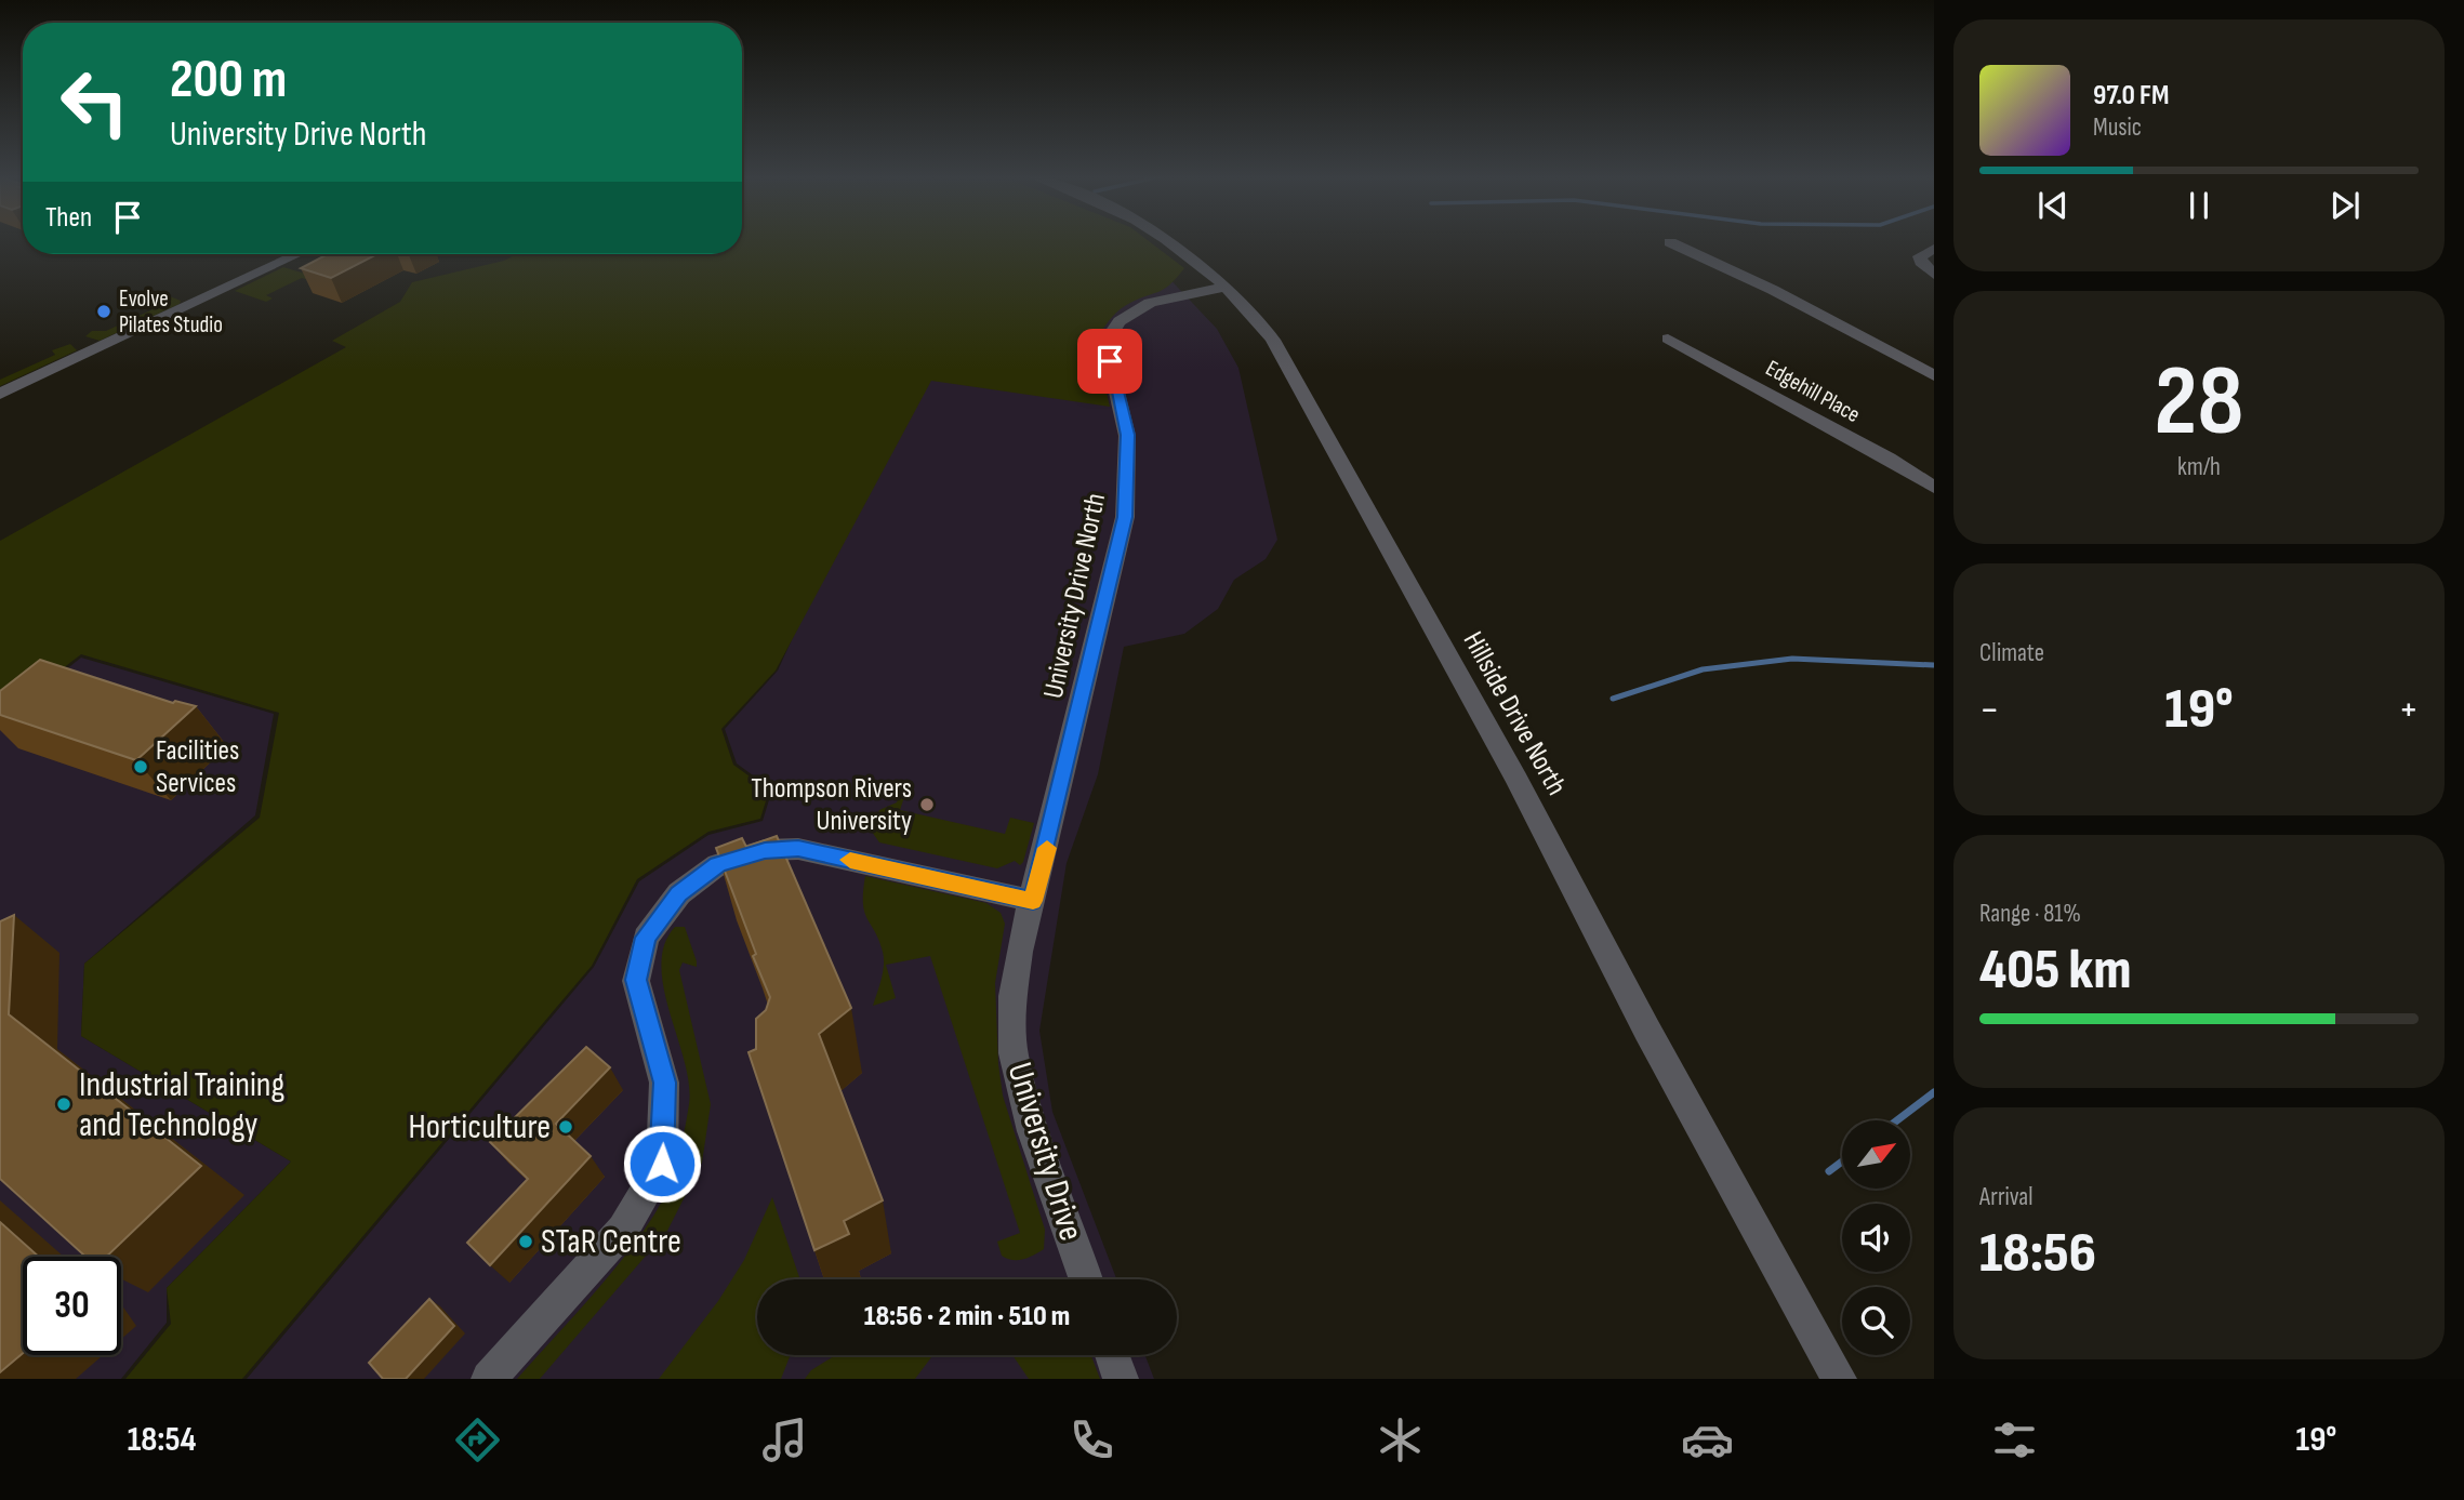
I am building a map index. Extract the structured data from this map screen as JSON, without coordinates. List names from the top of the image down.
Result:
{
  "streets": {
    "street": [
      "Edgehill Place",
      "University Drive North",
      "Hillside Drive North",
      "University Drive"
    ]
  },
  "crossings": [
    ["University Drive North", "University Drive"]
  ],
  "places": [
    "Evolve Pilates Studio",
    "Facilities Services",
    "Thompson Rivers University",
    "Industrial Training and Technology",
    "Horticulture",
    "STaR Centre"
  ],
  "north": "top right",
  "page": {
    "turn": ["200 m", "University Drive North"],
    "song": ["97.0 FM", "Music"],
    "then": "Then",
    "tile": [
      ["28", "km/h"],
      "Climate",
      ["Range · 81%", "405 km"],
      ["Arrival", "18:56"]
    ],
    "heat": ["−", "19°", "+"],
    "limit": "30",
    "trip": "18:56 · 2 min · 510 m",
    "tabs": ["18:54", "19°"]
  }
}
